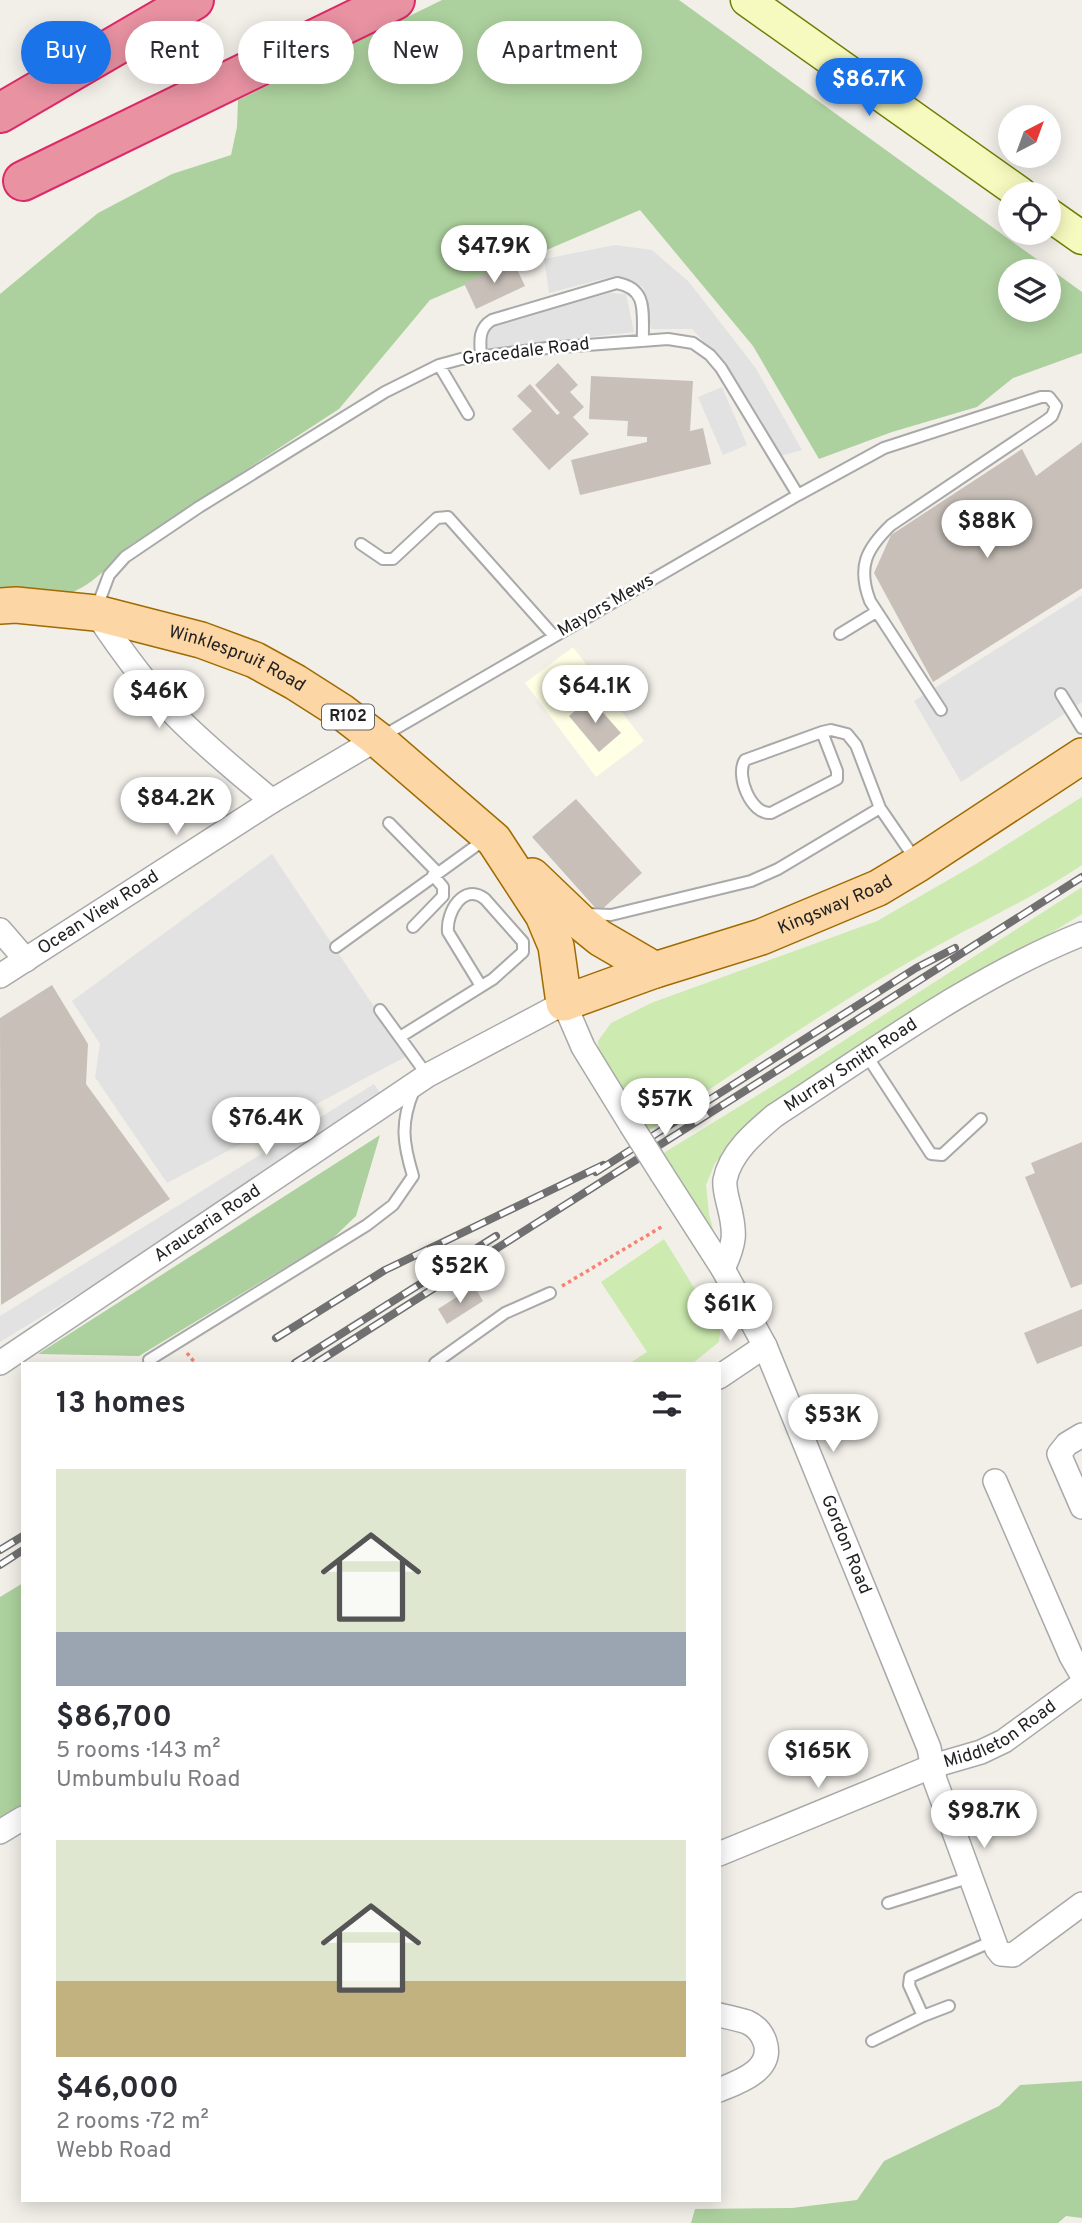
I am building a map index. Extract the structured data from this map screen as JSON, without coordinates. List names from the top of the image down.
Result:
{
  "streets": {
    "main road": ["Winklespruit Road", "R102", "Kingsway Road"],
    "street": [
      "Ocean View Road",
      "Murray Smith Road",
      "Araucaria Road",
      "Gordon Road",
      "Middleton Road"
    ],
    "lane": ["Gracedale Road", "Mayors Mews"]
  },
  "crossings": [
    ["Gracedale Road", "Mayors Mews"],
    ["Gracedale Road", "Winklespruit Road"],
    ["Mayors Mews", "Winklespruit Road"],
    ["Mayors Mews", "Ocean View Road"],
    ["Winklespruit Road", "Kingsway Road"],
    ["Winklespruit Road", "Ocean View Road"],
    ["Winklespruit Road", "Araucaria Road"],
    ["Winklespruit Road", "Gordon Road"],
    ["Kingsway Road", "Araucaria Road"],
    ["Kingsway Road", "Gordon Road"],
    ["Murray Smith Road", "Gordon Road"],
    ["Araucaria Road", "Gordon Road"],
    ["Gordon Road", "Middleton Road"]
  ],
  "north": "top right",
  "page": {
    "chip": [
      "Buy",
      "Rent",
      "Filters",
      "New",
      "Apartment"
    ],
    "price": [
      "$86.7K",
      "$47.9K",
      "$88K",
      "$64.1K",
      "$46K",
      "$84.2K",
      "$57K",
      "$76.4K",
      "$52K",
      "$61K",
      "$53K",
      "$165K",
      "$98.7K"
    ],
    "heading": "13 homes",
    "list": [
      {
        "name": "$86,700",
        "note": "5 rooms · 143 m² · Umbumbulu Road"
      },
      {
        "name": "$46,000",
        "note": "2 rooms · 72 m² · Webb Road"
      }
    ]
  }
}
